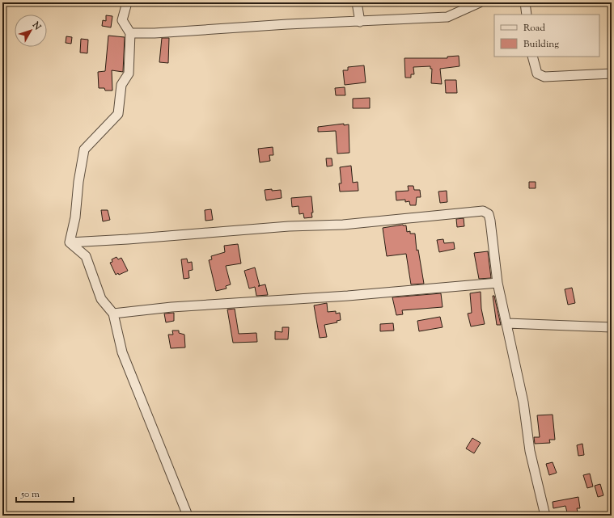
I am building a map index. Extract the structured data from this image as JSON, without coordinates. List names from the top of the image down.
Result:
{
  "legend": ["Road", "Building"],
  "scale_bar": "50 m",
  "north": "top right"
}
